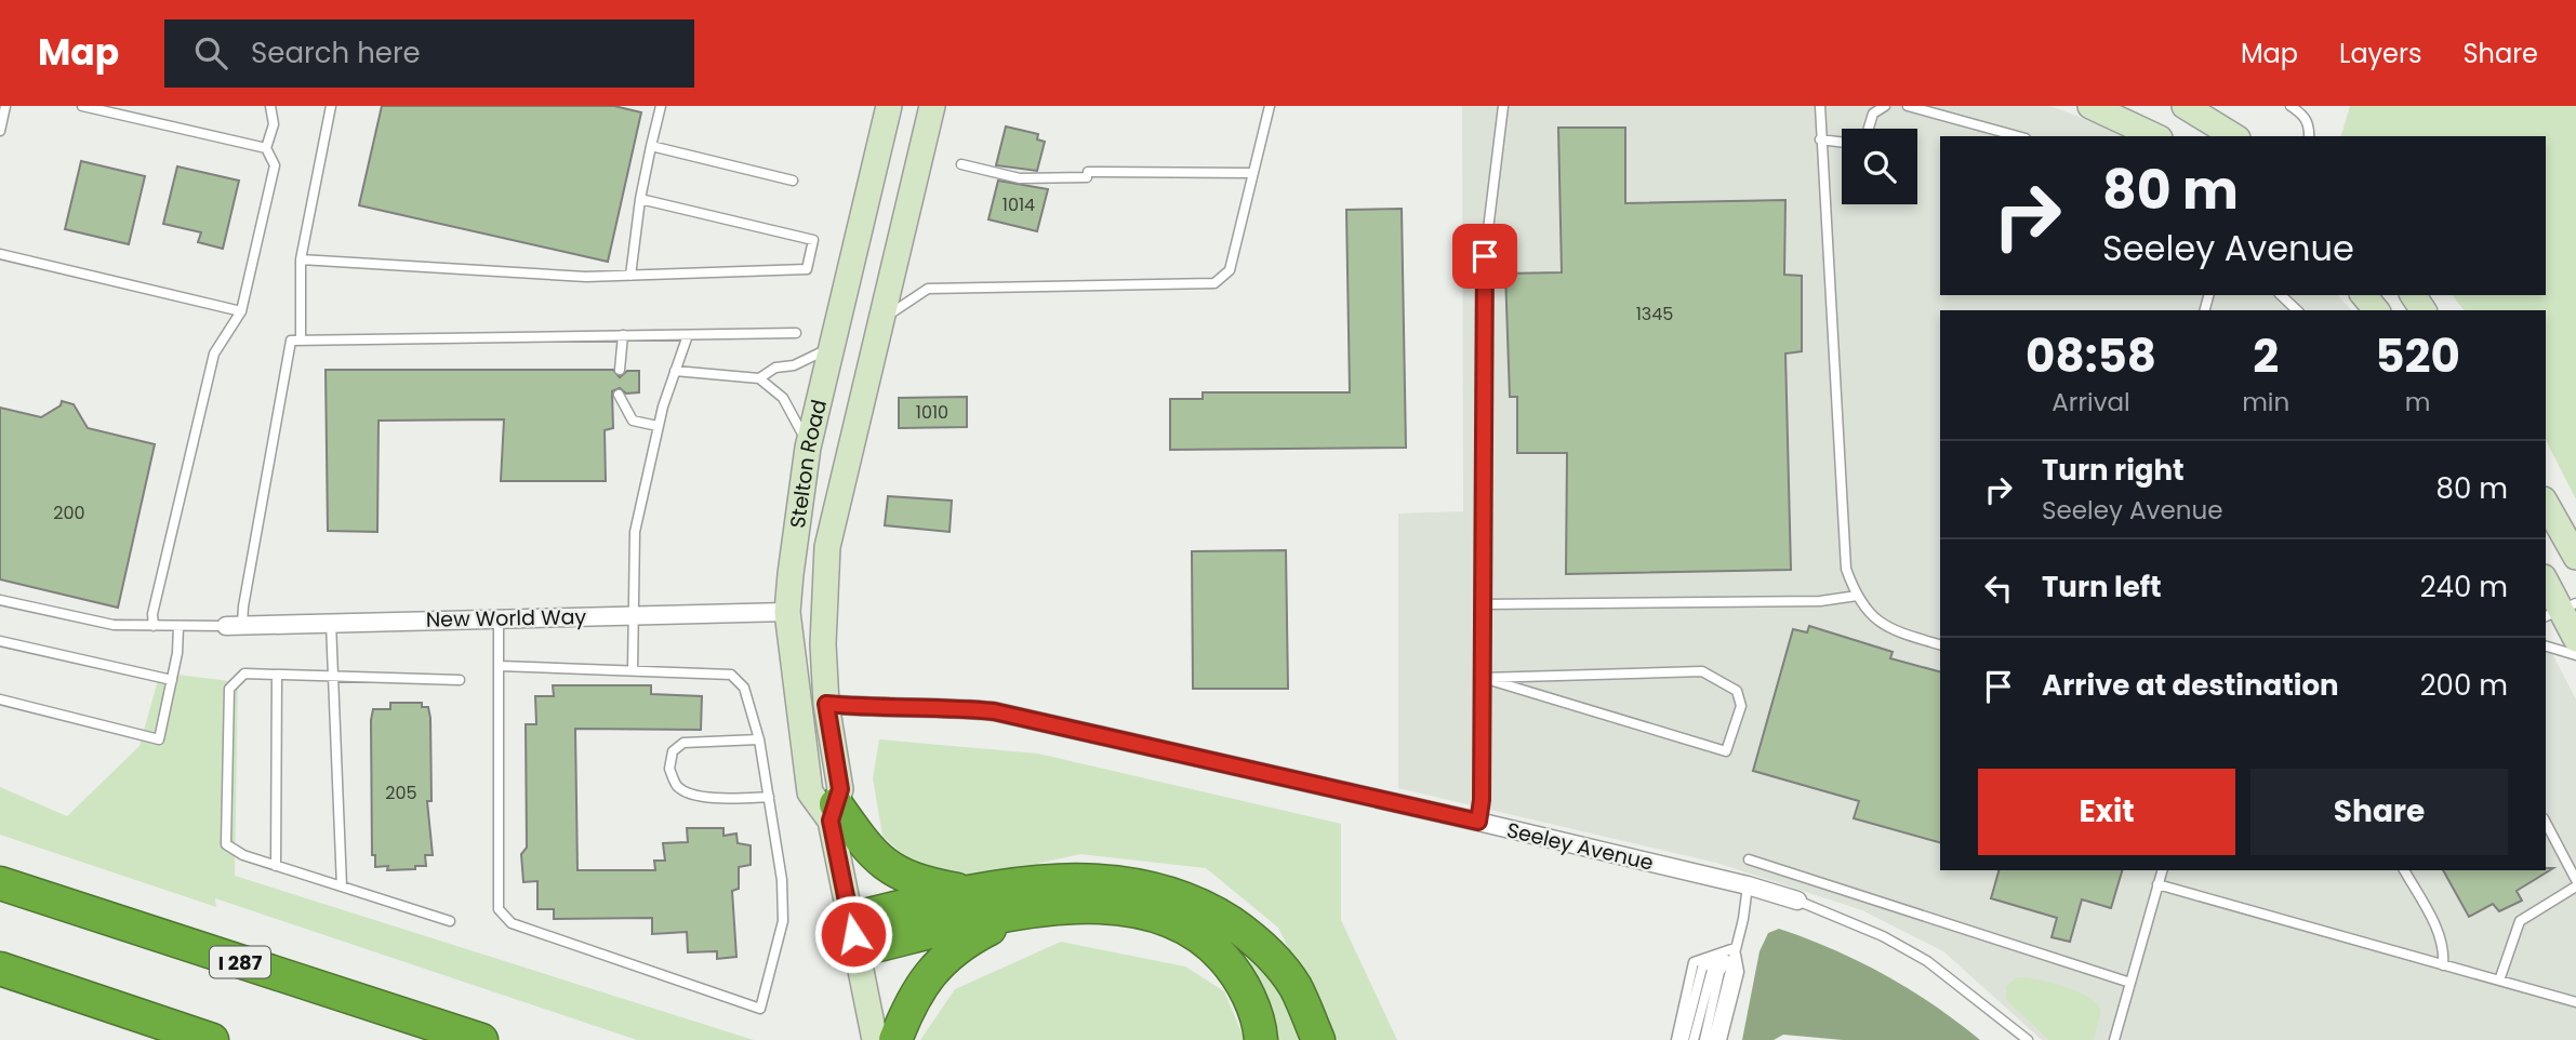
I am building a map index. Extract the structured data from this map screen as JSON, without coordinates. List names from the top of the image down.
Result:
{
  "streets": {
    "highway": ["I 287"],
    "main road": ["Stelton Road"],
    "street": ["New World Way", "Seeley Avenue"]
  },
  "crossings": [
    ["Stelton Road", "New World Way"],
    ["Stelton Road", "Seeley Avenue"]
  ],
  "house_numbers": [
    "1014",
    "1345",
    "1010",
    "200",
    "205"
  ],
  "page": {
    "header": "Map",
    "search": "Search here",
    "nav": ["Map", "Layers", "Share"],
    "turn": ["80 m", "Seeley Avenue"],
    "eta": [
      "08:58",
      "Arrival",
      "2",
      "min",
      "520",
      "m"
    ],
    "list": [
      {
        "name": "Turn right",
        "note": "Seeley Avenue",
        "value": "80 m"
      },
      {
        "name": "Turn left",
        "value": "240 m"
      },
      {
        "name": "Arrive at destination",
        "value": "200 m"
      }
    ],
    "buttons": ["Exit", "Share"]
  }
}
